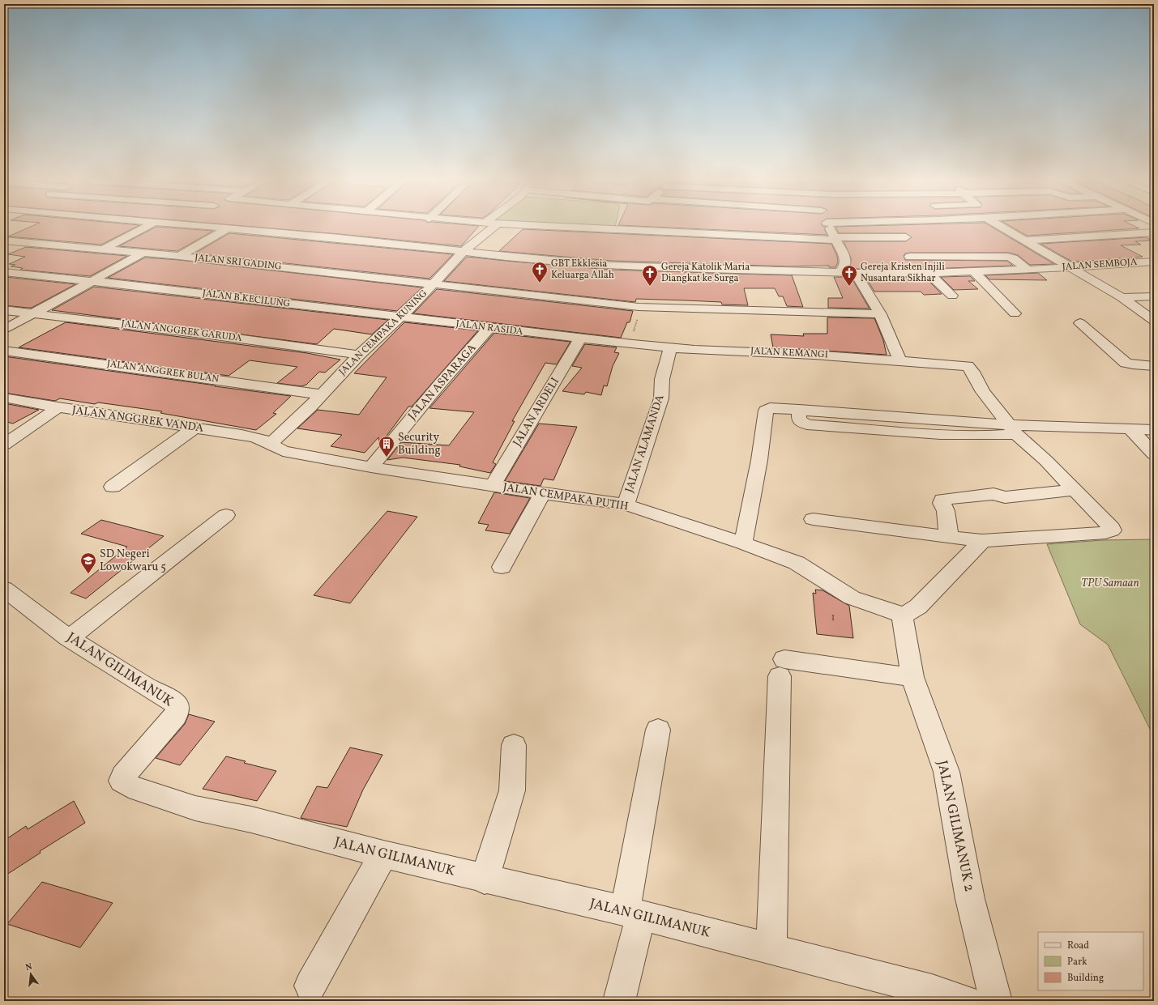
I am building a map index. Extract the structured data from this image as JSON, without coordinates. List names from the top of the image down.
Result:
{
  "streets": {
    "street": [
      "JALAN SRI GADING",
      "JALAN SEMBOJA",
      "JALAN B.KECILUNG",
      "JALAN RASIDA",
      "JALAN ANGGREK GARUDA",
      "JALAN CEMPAKA KUNING",
      "JALAN KEMANGI",
      "JALAN ANGGREK BULAN",
      "JALAN ASPARAGA",
      "JALAN ARDELI",
      "JALAN ANGGREK VANDA",
      "JALAN ALAMANDA",
      "JALAN CEMPAKA PUTIH",
      "JALAN GILIMANUK",
      "JALAN GILIMANUK 2"
    ]
  },
  "crossings": [
    ["JALAN SRI GADING", "JALAN CEMPAKA KUNING"],
    ["JALAN SEMBOJA", "JALAN CEMPAKA KUNING"],
    ["JALAN B.KECILUNG", "JALAN RASIDA"],
    ["JALAN B.KECILUNG", "JALAN CEMPAKA KUNING"],
    ["JALAN RASIDA", "JALAN CEMPAKA KUNING"],
    ["JALAN RASIDA", "JALAN KEMANGI"],
    ["JALAN RASIDA", "JALAN ASPARAGA"],
    ["JALAN RASIDA", "JALAN ARDELI"],
    ["JALAN ANGGREK GARUDA", "JALAN CEMPAKA KUNING"],
    ["JALAN CEMPAKA KUNING", "JALAN ANGGREK BULAN"],
    ["JALAN CEMPAKA KUNING", "JALAN ANGGREK VANDA"],
    ["JALAN CEMPAKA KUNING", "JALAN CEMPAKA PUTIH"],
    ["JALAN KEMANGI", "JALAN ARDELI"],
    ["JALAN KEMANGI", "JALAN ALAMANDA"],
    ["JALAN ASPARAGA", "JALAN CEMPAKA PUTIH"],
    ["JALAN ARDELI", "JALAN CEMPAKA PUTIH"],
    ["JALAN ANGGREK VANDA", "JALAN CEMPAKA PUTIH"],
    ["JALAN ALAMANDA", "JALAN CEMPAKA PUTIH"],
    ["JALAN CEMPAKA PUTIH", "JALAN GILIMANUK 2"]
  ],
  "parks": ["TPU Samaan"],
  "places": {
    "church": ["GBT Ekklesia Keluarga Allah", "Gereja Katolik Maria Diangkat ke Surga", "Gereja Kristen Injili Nusantara Sikhar"],
    "building": ["Security Building"],
    "school or university": ["SD Negeri Lowokwaru 5"]
  },
  "house_numbers": ["1"],
  "legend": ["Road", "Park", "Building"],
  "north": "top"
}
